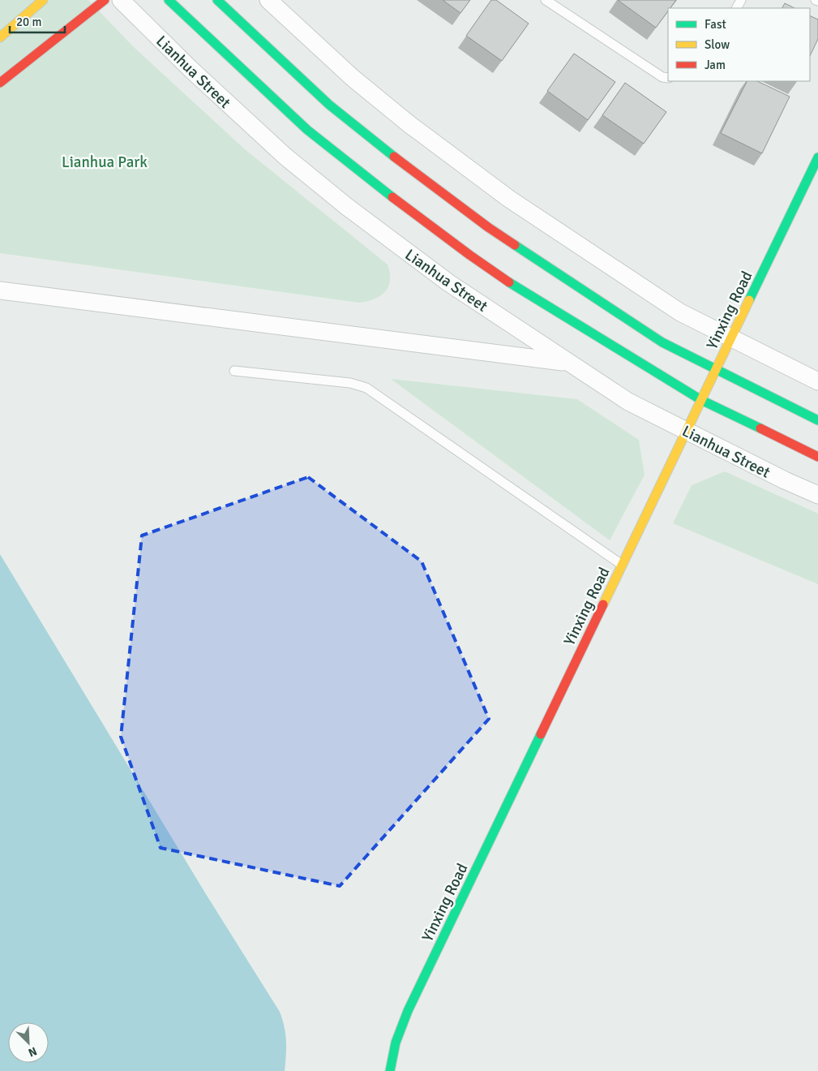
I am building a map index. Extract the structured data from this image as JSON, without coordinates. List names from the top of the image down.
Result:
{
  "streets": {
    "main road": ["Yinxing Road"],
    "street": ["Lianhua Street"]
  },
  "crossings": [
    ["Lianhua Street", "Yinxing Road"]
  ],
  "parks": ["Lianhua Park"],
  "legend": ["Fast", "Slow", "Jam"],
  "scale_bar": "20 m",
  "north": "bottom right"
}
